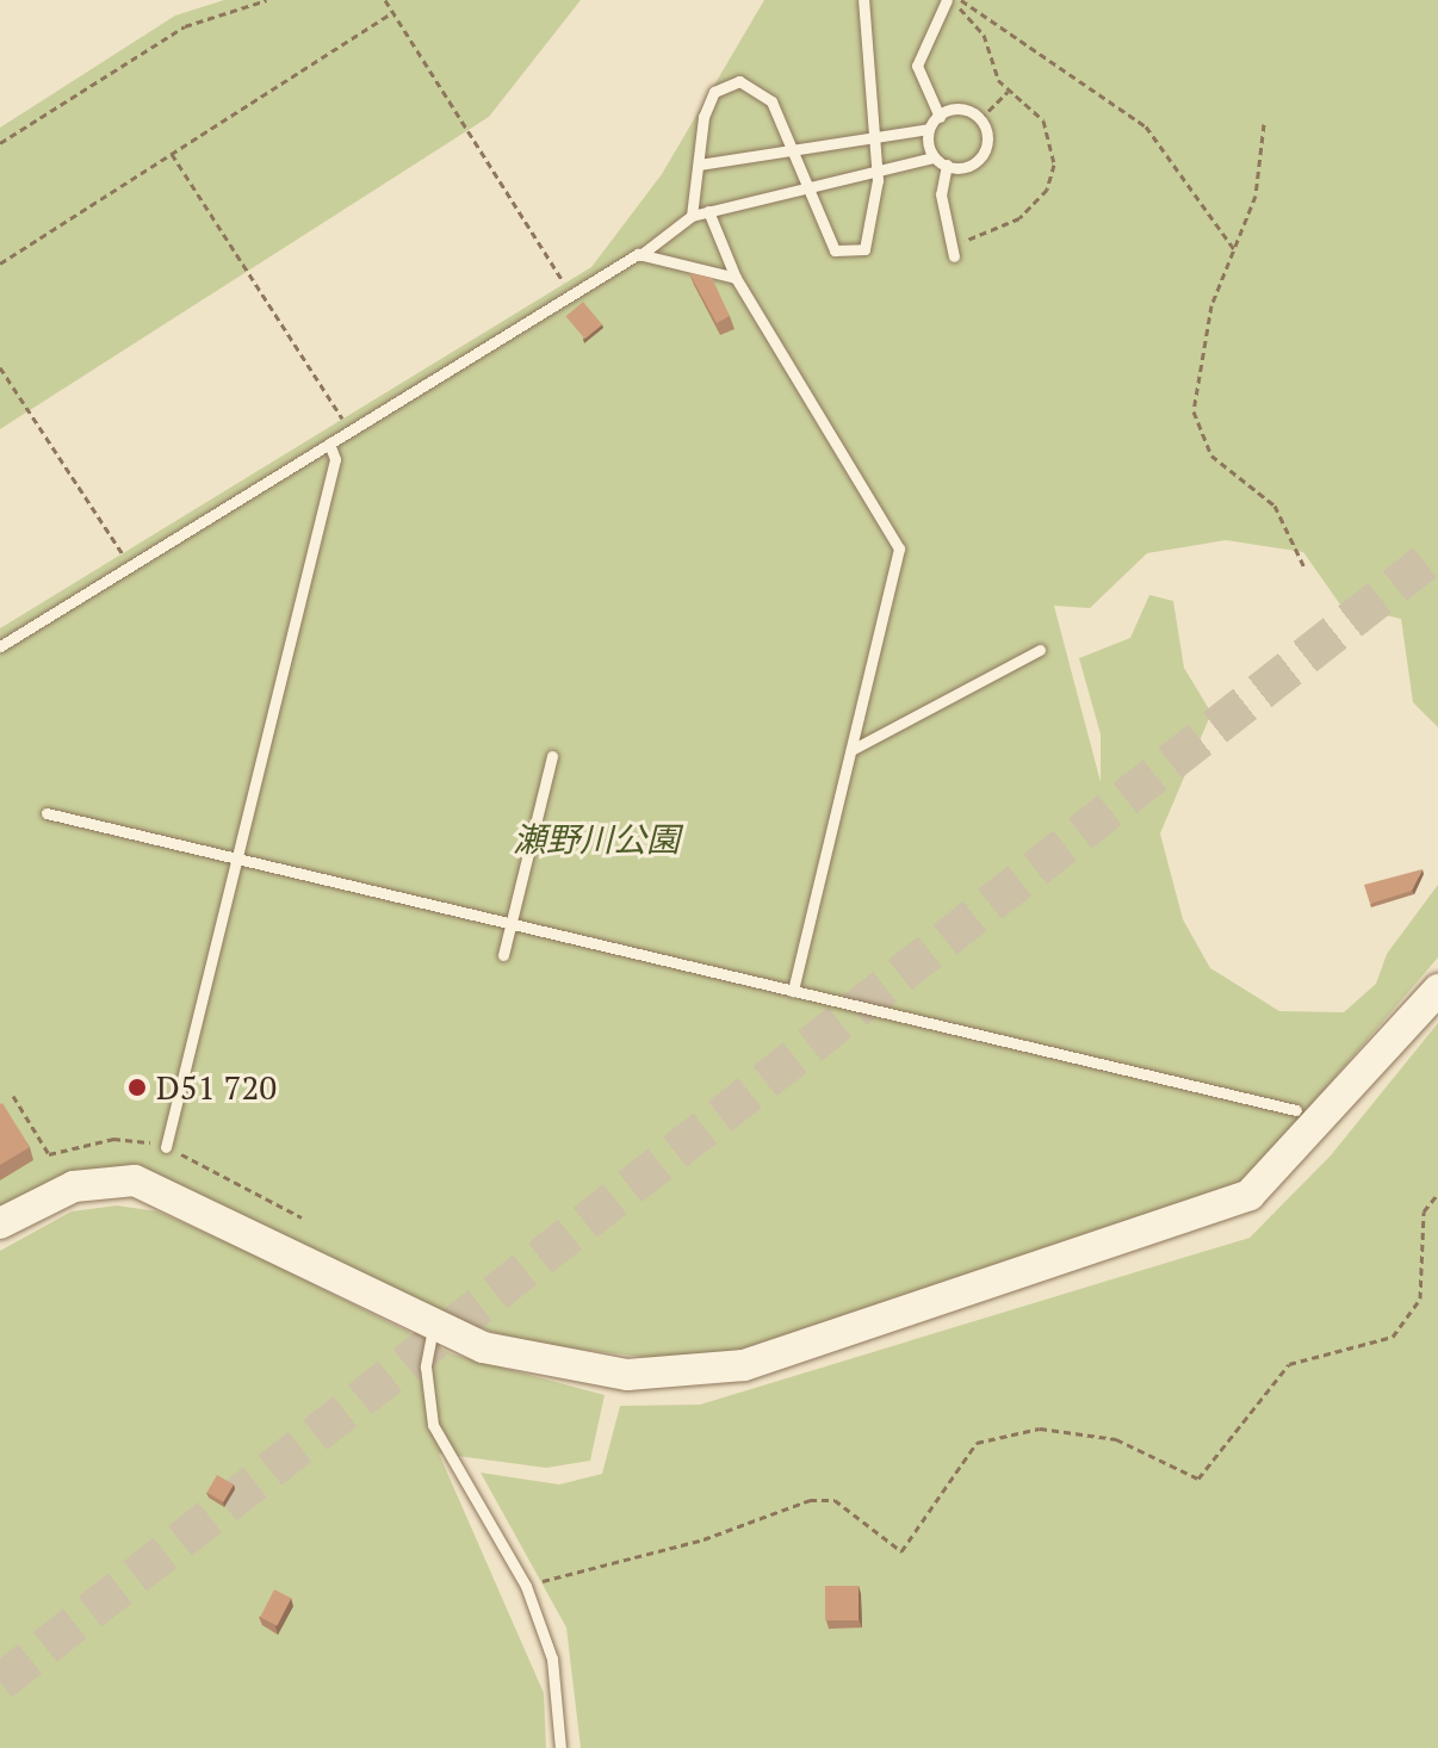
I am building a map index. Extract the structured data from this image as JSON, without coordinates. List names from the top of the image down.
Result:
{
  "parks": ["瀬野川公園"],
  "places": ["D51 720"]
}
